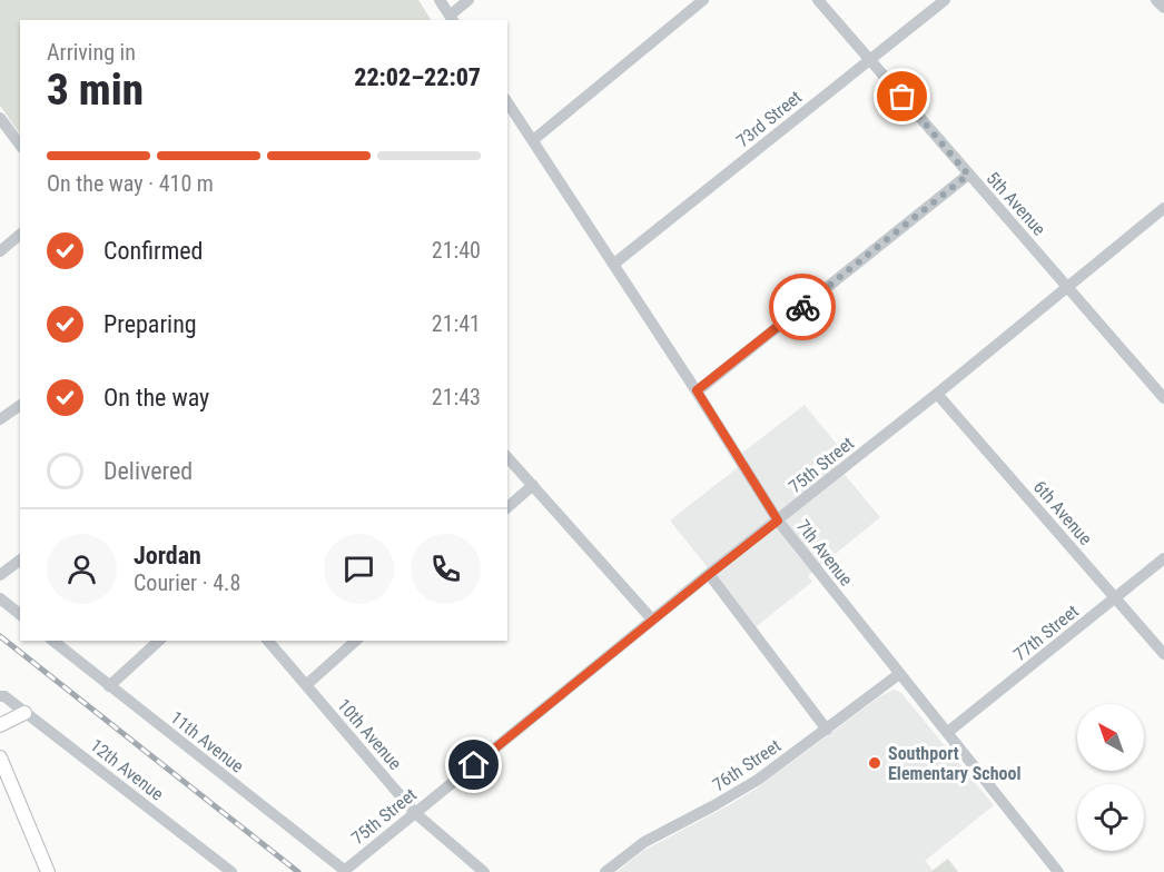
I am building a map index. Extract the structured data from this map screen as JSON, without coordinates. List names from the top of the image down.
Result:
{
  "streets": {
    "street": [
      "73rd Street",
      "5th Avenue",
      "75th Street",
      "6th Avenue",
      "7th Avenue",
      "77th Street",
      "10th Avenue",
      "11th Avenue",
      "76th Street",
      "12th Avenue"
    ]
  },
  "crossings": [
    ["73rd Street", "5th Avenue"],
    ["73rd Street", "7th Avenue"],
    ["5th Avenue", "75th Street"],
    ["75th Street", "6th Avenue"],
    ["75th Street", "7th Avenue"],
    ["75th Street", "10th Avenue"],
    ["75th Street", "11th Avenue"],
    ["6th Avenue", "77th Street"],
    ["7th Avenue", "77th Street"],
    ["7th Avenue", "76th Street"]
  ],
  "places": ["Southport Elementary School"],
  "north": "top left",
  "page": {
    "heading": ["3 min", "Arriving in", "22:02–22:07"],
    "panel": ["Jordan", "Courier · 4.8"],
    "bar": "On the way · 410 m",
    "list": [
      ["Confirmed", "21:40"],
      ["Preparing", "21:41"],
      ["On the way", "21:43"],
      "Delivered"
    ]
  }
}
